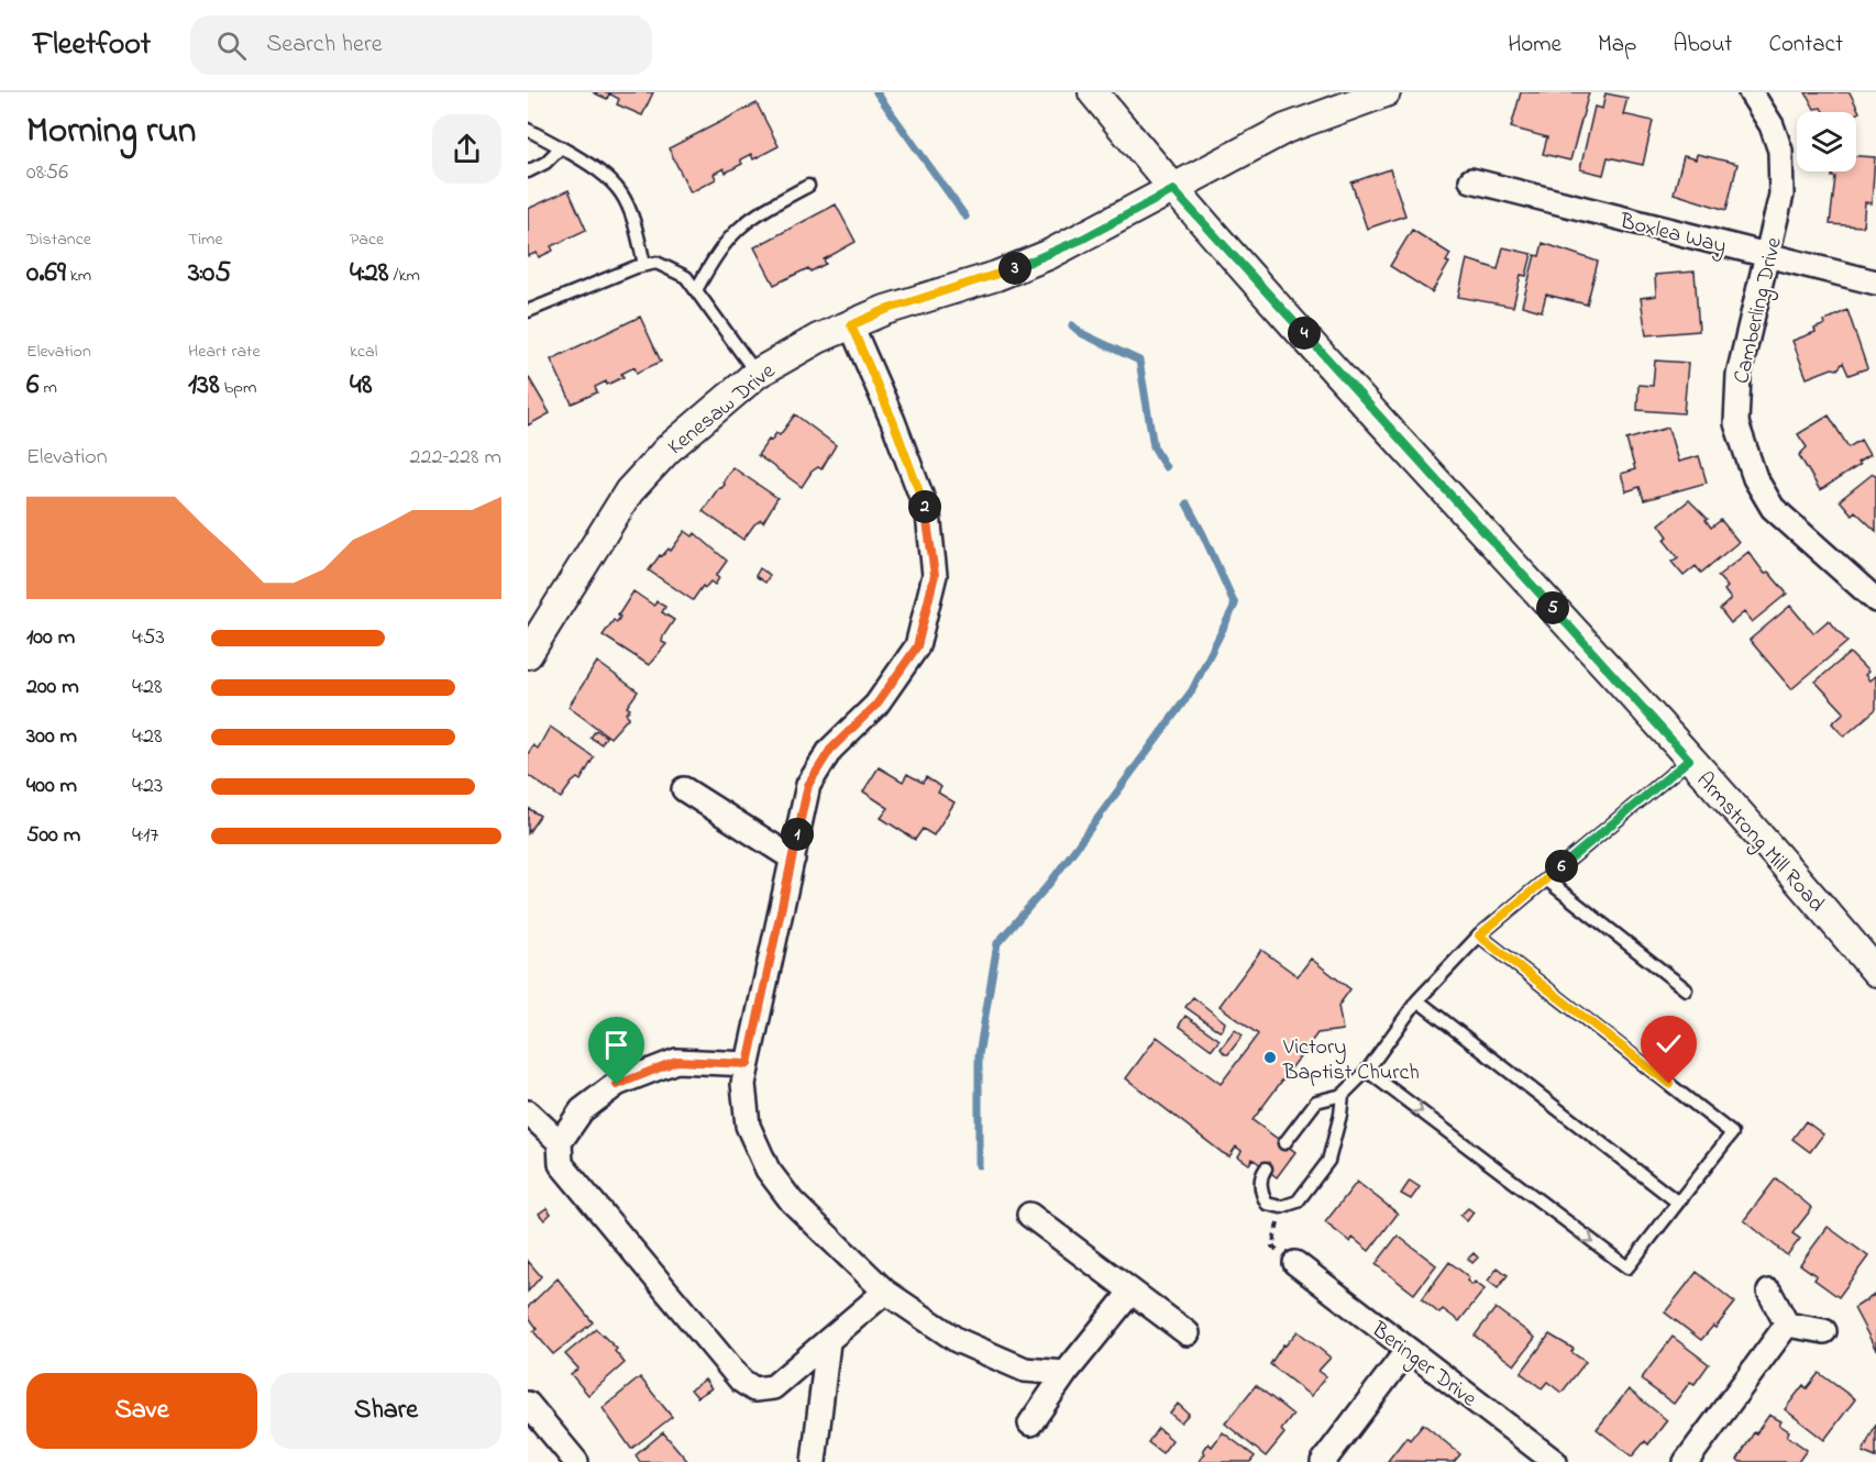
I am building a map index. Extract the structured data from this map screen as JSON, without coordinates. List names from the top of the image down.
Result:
{
  "streets": {
    "street": [
      "Boxlea Way",
      "Camberling Drive",
      "Kenesaw Drive",
      "Armstrong Mill Road",
      "Beringer Drive"
    ]
  },
  "crossings": [
    ["Boxlea Way", "Camberling Drive"],
    ["Kenesaw Drive", "Armstrong Mill Road"]
  ],
  "places": ["Victory Baptist Church"],
  "page": {
    "header": "Fleetfoot",
    "search": "Search here",
    "nav": [
      "Home",
      "Map",
      "About",
      "Contact"
    ],
    "heading": ["Morning run", "08:56"],
    "stats": [
      ["Distance", "0.69 km"],
      ["Time", "3:05"],
      ["Pace", "4:28 /km"],
      ["Elevation", "6 m"],
      ["Heart rate", "138 bpm"],
      ["kcal", "48"]
    ],
    "pins": [
      "3",
      "4",
      "2",
      "5",
      "1",
      "6"
    ],
    "chart": ["Elevation", "222–228 m"],
    "list": [
      {
        "name": "100 m",
        "note": "4:53"
      },
      {
        "name": "200 m",
        "note": "4:28"
      },
      {
        "name": "300 m",
        "note": "4:28"
      },
      {
        "name": "400 m",
        "note": "4:23"
      },
      {
        "name": "500 m",
        "note": "4:17"
      }
    ],
    "buttons": ["Save", "Share"]
  }
}
